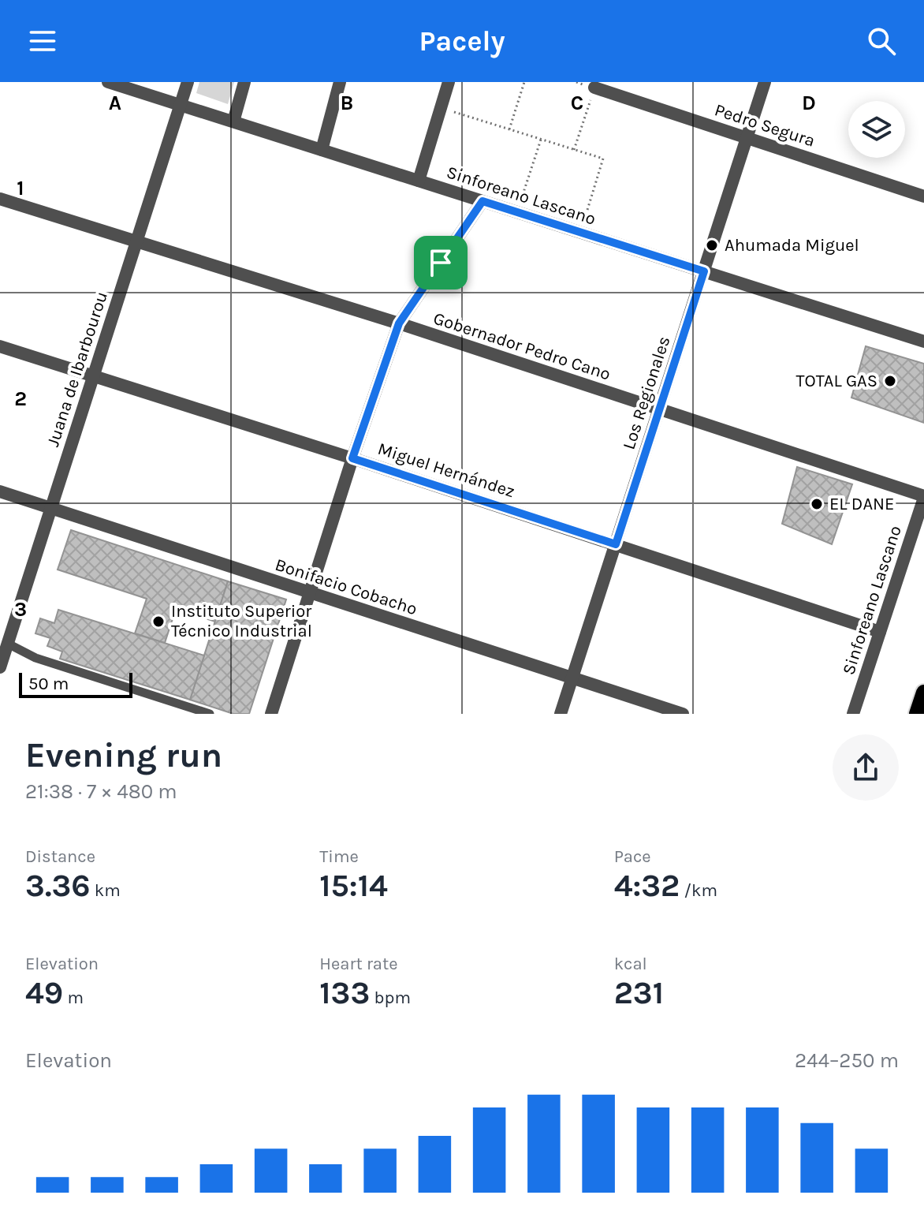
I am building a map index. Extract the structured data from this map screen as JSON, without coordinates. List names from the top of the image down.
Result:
{
  "streets": {
    "street": [
      "Pedro Segura",
      "Sinforeano Lascano",
      "Gobernador Pedro Cano",
      "Juana de Ibarbourou",
      "Los Regionales",
      "Miguel Hernández",
      "Bonifacio Cobacho"
    ]
  },
  "crossings": [
    ["Pedro Segura", "Los Regionales"],
    ["Sinforeano Lascano", "Gobernador Pedro Cano"],
    ["Sinforeano Lascano", "Juana de Ibarbourou"],
    ["Sinforeano Lascano", "Los Regionales"],
    ["Sinforeano Lascano", "Miguel Hernández"],
    ["Gobernador Pedro Cano", "Juana de Ibarbourou"],
    ["Gobernador Pedro Cano", "Los Regionales"],
    ["Juana de Ibarbourou", "Miguel Hernández"],
    ["Juana de Ibarbourou", "Bonifacio Cobacho"],
    ["Los Regionales", "Miguel Hernández"],
    ["Los Regionales", "Bonifacio Cobacho"]
  ],
  "places": [
    "Ahumada Miguel",
    "TOTAL GAS",
    "EL DANE",
    "Instituto Superior Técnico Industrial"
  ],
  "scale_bar": "50 m",
  "page": {
    "header": "Pacely",
    "scale": "50 m",
    "heading": ["Evening run", "21:38 · 7 × 480 m"],
    "stats": [
      ["Distance", "3.36 km"],
      ["Time", "15:14"],
      ["Pace", "4:32 /km"],
      ["Elevation", "49 m"],
      ["Heart rate", "133 bpm"],
      ["kcal", "231"]
    ],
    "chart": ["Elevation", "244–250 m"]
  },
  "grid": {
    "columns": [
      "A",
      "B",
      "C",
      "D"
    ],
    "rows": ["1", "2", "3"]
  }
}
